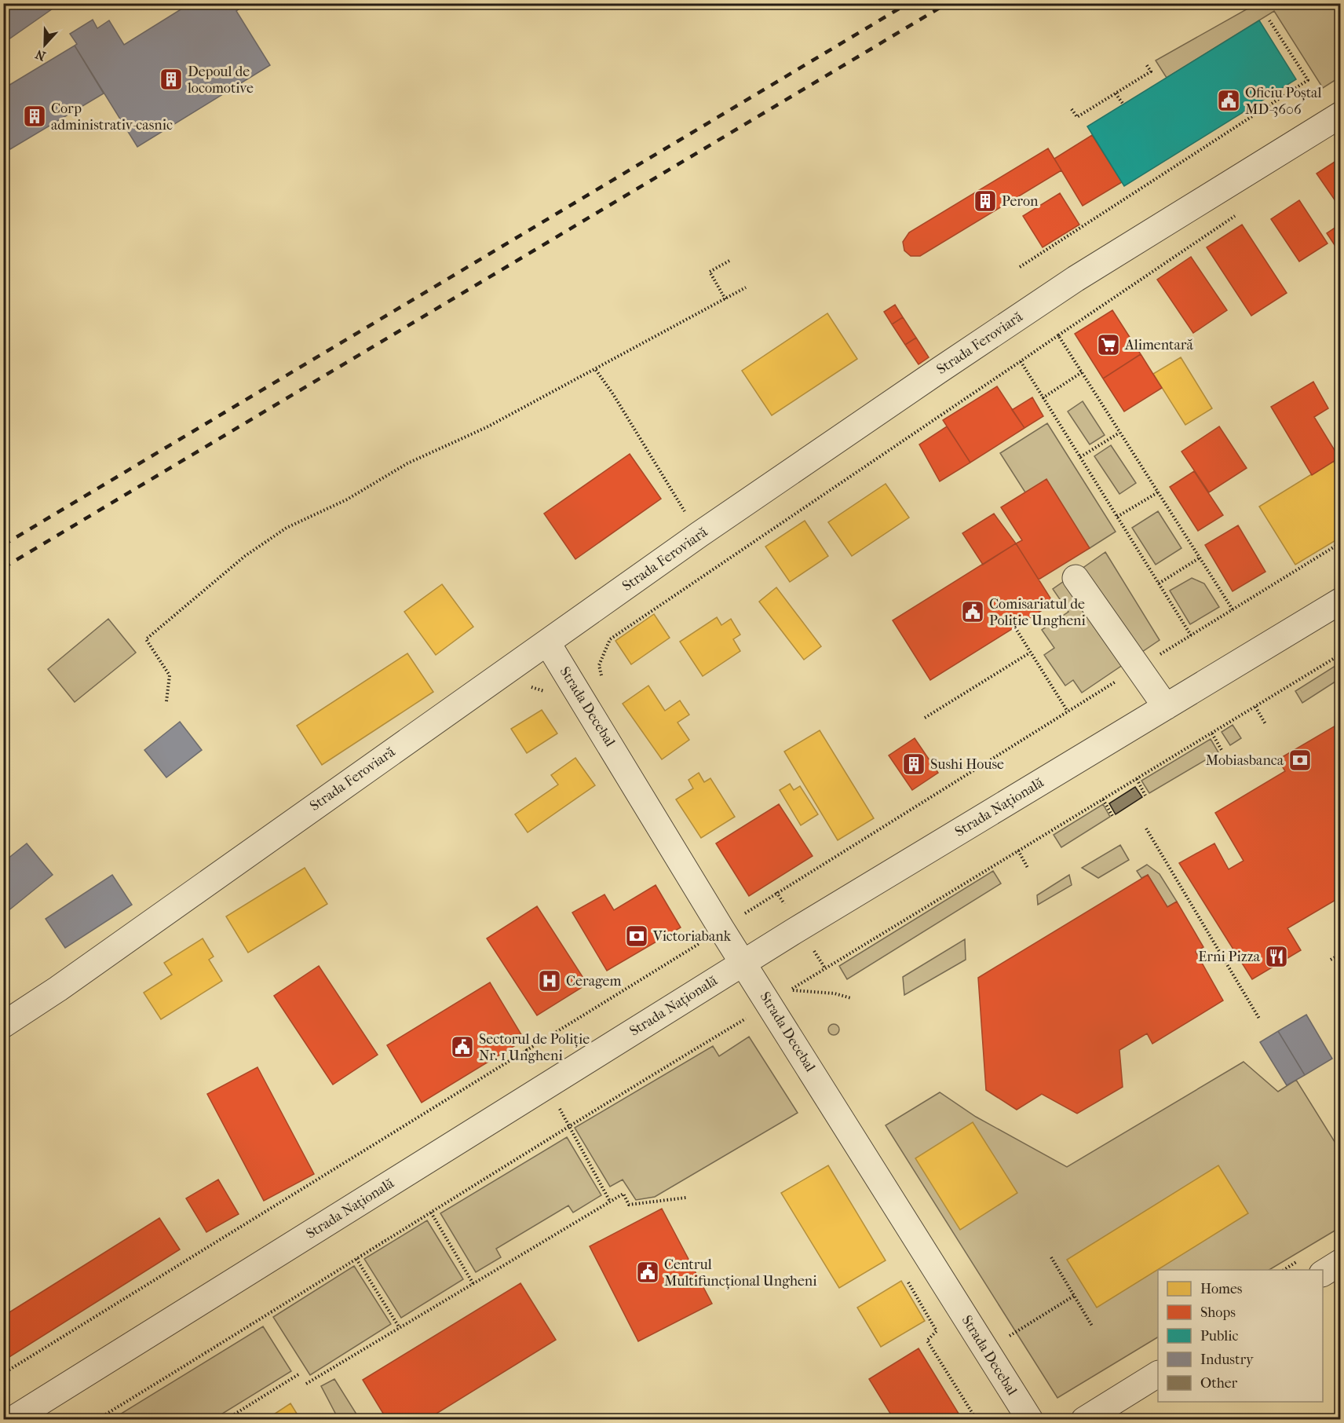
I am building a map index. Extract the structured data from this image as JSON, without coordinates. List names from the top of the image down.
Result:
{
  "streets": {
    "street": ["Strada Feroviară", "Strada Decebal", "Strada Națională"]
  },
  "crossings": [
    ["Strada Feroviară", "Strada Decebal"],
    ["Strada Decebal", "Strada Națională"]
  ],
  "places": {
    "building": [
      "Depoul de locomotive",
      "Corp administrativ-casnic",
      "Peron",
      "Sushi House"
    ],
    "public building": [
      "Oficiu Poștal MD-3606",
      "Comisariatul de Poliție Ungheni",
      "Sectorul de Poliție Nr. 1 Ungheni",
      "Centrul Multifuncțional Ungheni"
    ],
    "supermarket": ["Alimentară"],
    "bank": ["Mobiasbanca", "Victoriabank"],
    "restaurant": ["Erni Pizza"],
    "hospital": ["Ceragem"]
  },
  "legend": [
    "Homes",
    "Shops",
    "Public",
    "Industry",
    "Other"
  ],
  "north": "bottom"
}
